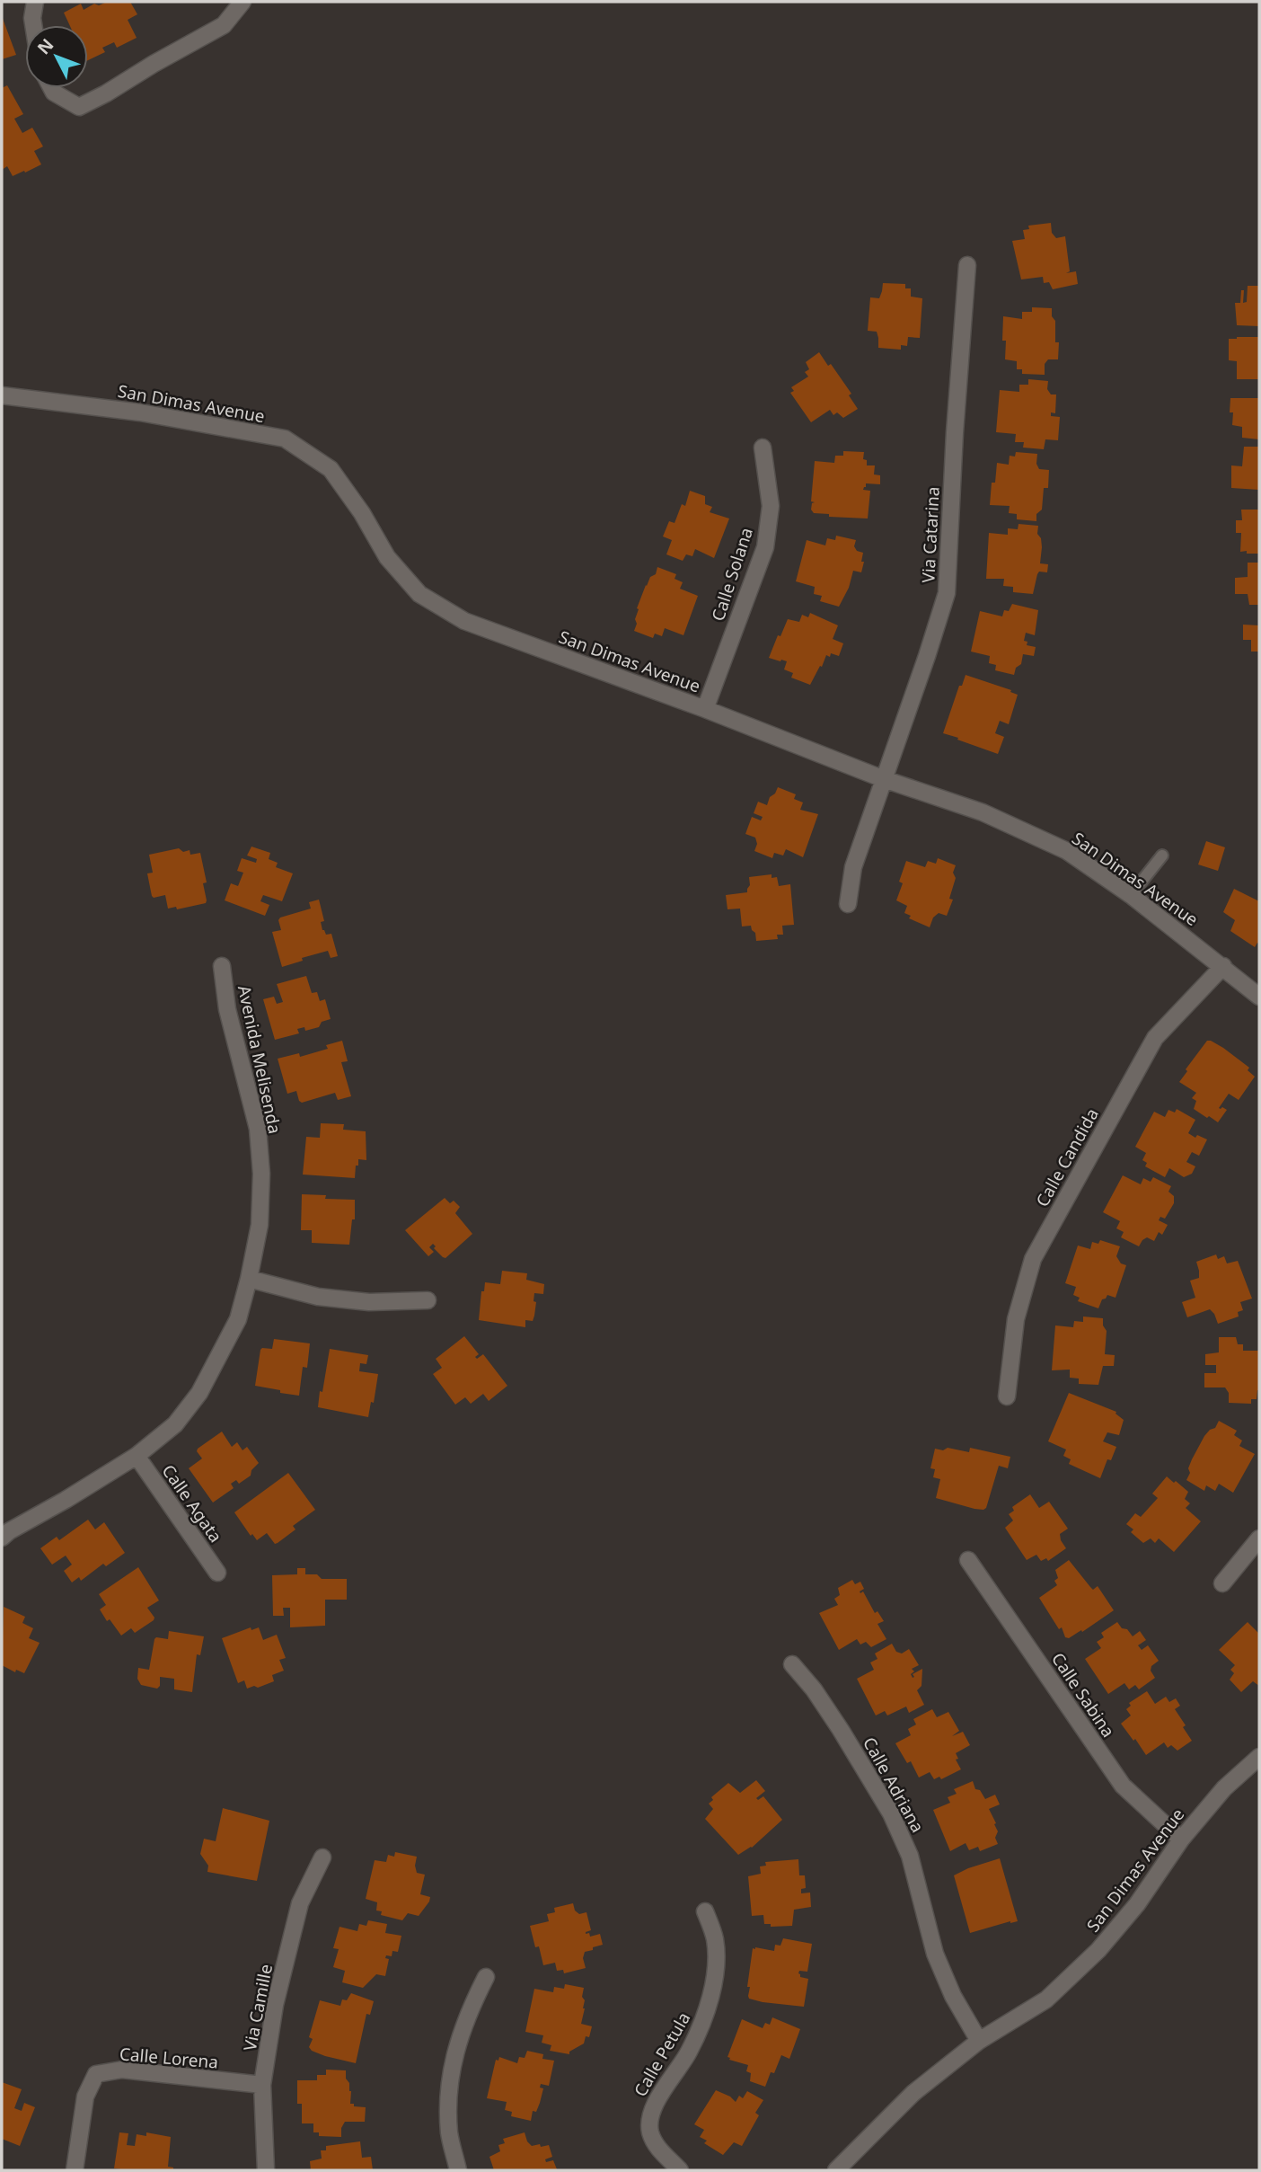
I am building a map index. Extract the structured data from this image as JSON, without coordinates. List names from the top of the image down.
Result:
{
  "streets": {
    "street": [
      "San Dimas Avenue",
      "Via Catarina",
      "Calle Solana",
      "Avenida Melisenda",
      "Calle Candida",
      "Calle Agata",
      "Calle Sabina",
      "Calle Adriana",
      "Via Camille",
      "Calle Petula",
      "Calle Lorena"
    ]
  },
  "crossings": [
    ["San Dimas Avenue", "Via Catarina"],
    ["San Dimas Avenue", "Calle Solana"],
    ["San Dimas Avenue", "Calle Candida"],
    ["San Dimas Avenue", "Calle Sabina"],
    ["San Dimas Avenue", "Calle Adriana"],
    ["Avenida Melisenda", "Calle Agata"],
    ["Via Camille", "Calle Lorena"]
  ],
  "north": "top left"
}
